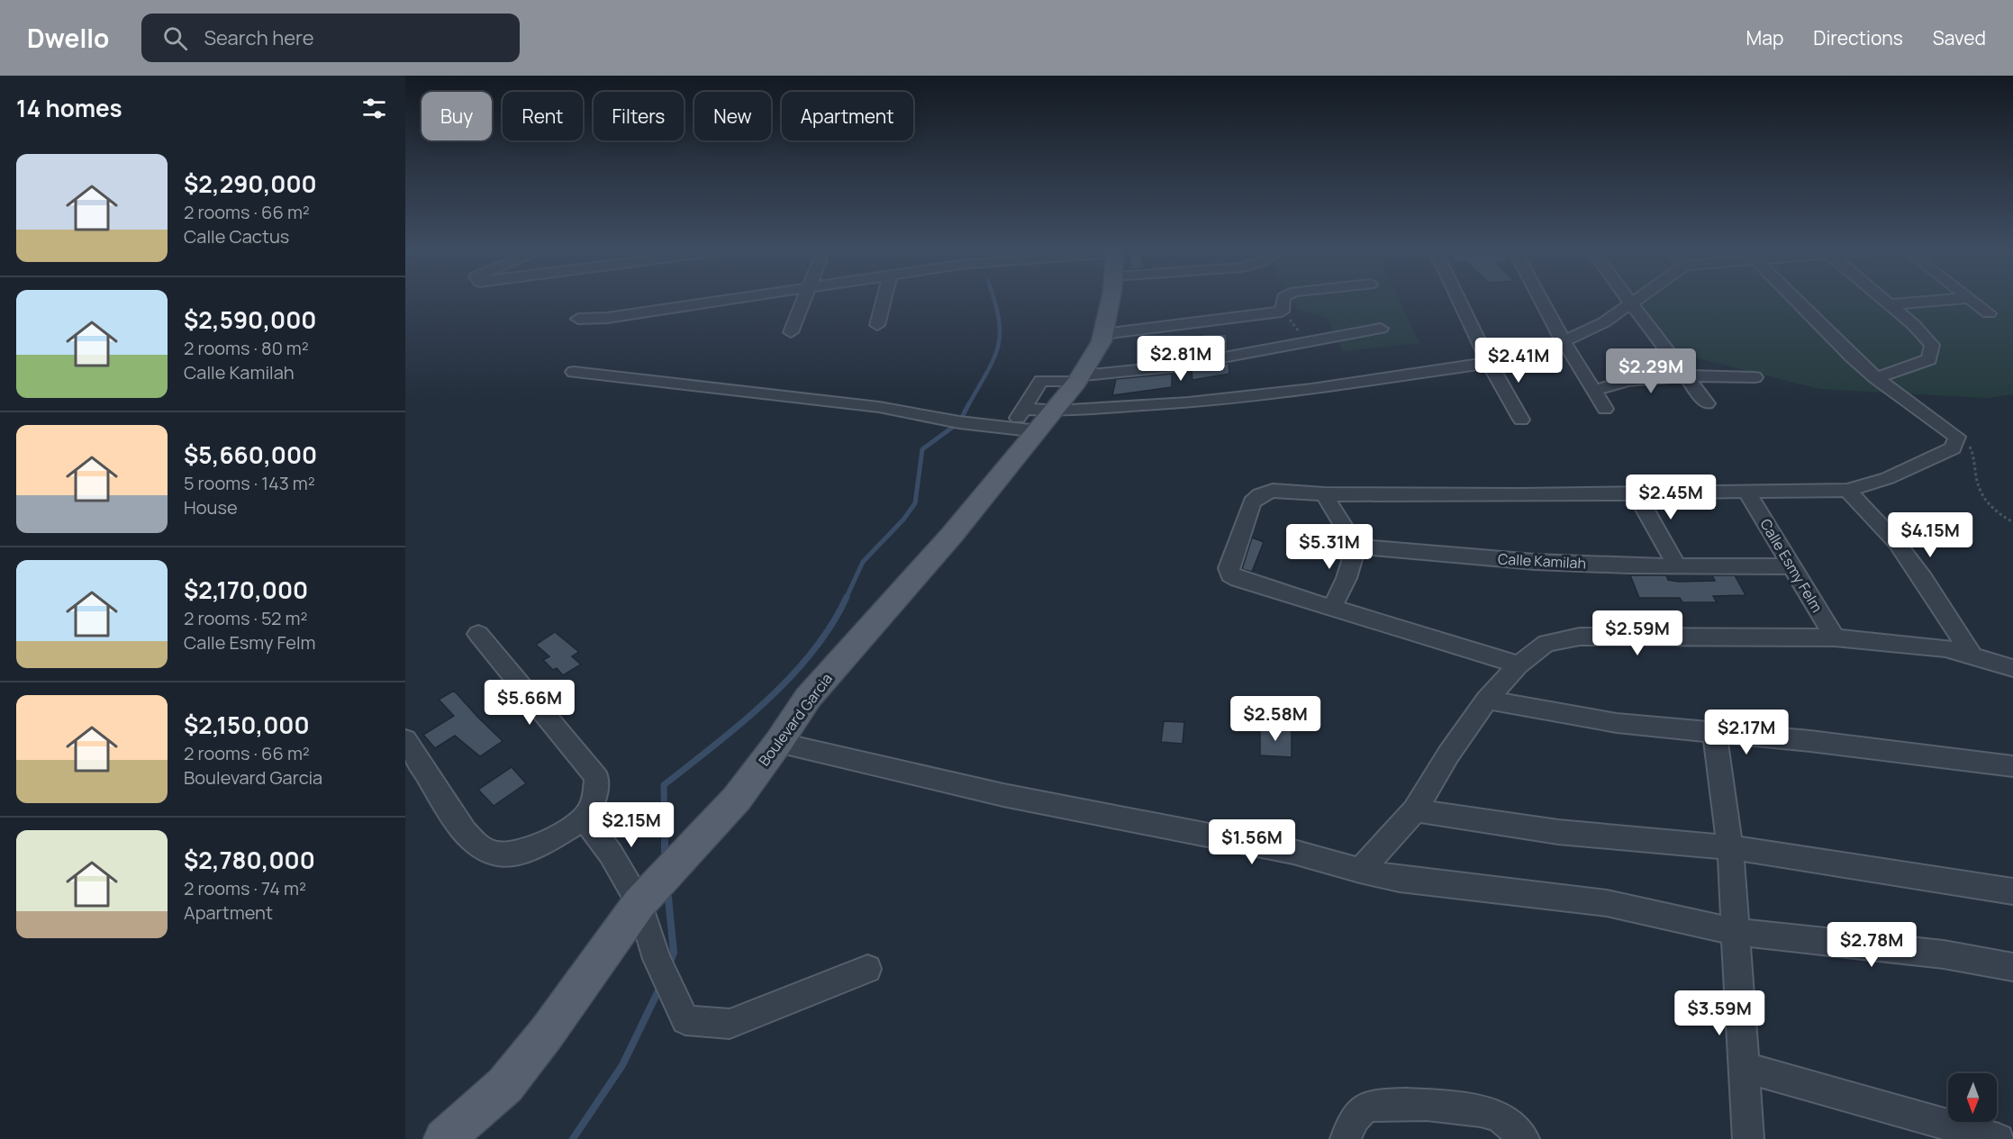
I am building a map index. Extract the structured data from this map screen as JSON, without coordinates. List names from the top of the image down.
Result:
{
  "streets": {
    "main road": ["Boulevard Garcia"],
    "street": ["Calle Kamilah", "Calle Esmy Felm"]
  },
  "crossings": [
    ["Calle Kamilah", "Calle Esmy Felm"]
  ],
  "north": "bottom",
  "page": {
    "header": "Dwello",
    "search": "Search here",
    "nav": ["Map", "Directions", "Saved"],
    "heading": "14 homes",
    "chip": [
      "Buy",
      "Rent",
      "Filters",
      "New",
      "Apartment"
    ],
    "list": [
      {
        "name": "$2,290,000",
        "note": "2 rooms · 66 m² · Calle Cactus"
      },
      {
        "name": "$2,590,000",
        "note": "2 rooms · 80 m² · Calle Kamilah"
      },
      {
        "name": "$5,660,000",
        "note": "5 rooms · 143 m² · House"
      },
      {
        "name": "$2,170,000",
        "note": "2 rooms · 52 m² · Calle Esmy Felm"
      },
      {
        "name": "$2,150,000",
        "note": "2 rooms · 66 m² · Boulevard Garcia"
      },
      {
        "name": "$2,780,000",
        "note": "2 rooms · 74 m² · Apartment"
      }
    ],
    "price": [
      "$2.81M",
      "$2.41M",
      "$2.29M",
      "$2.45M",
      "$4.15M",
      "$5.31M",
      "$2.59M",
      "$5.66M",
      "$2.58M",
      "$2.17M",
      "$2.15M",
      "$1.56M",
      "$2.78M",
      "$3.59M"
    ]
  }
}
